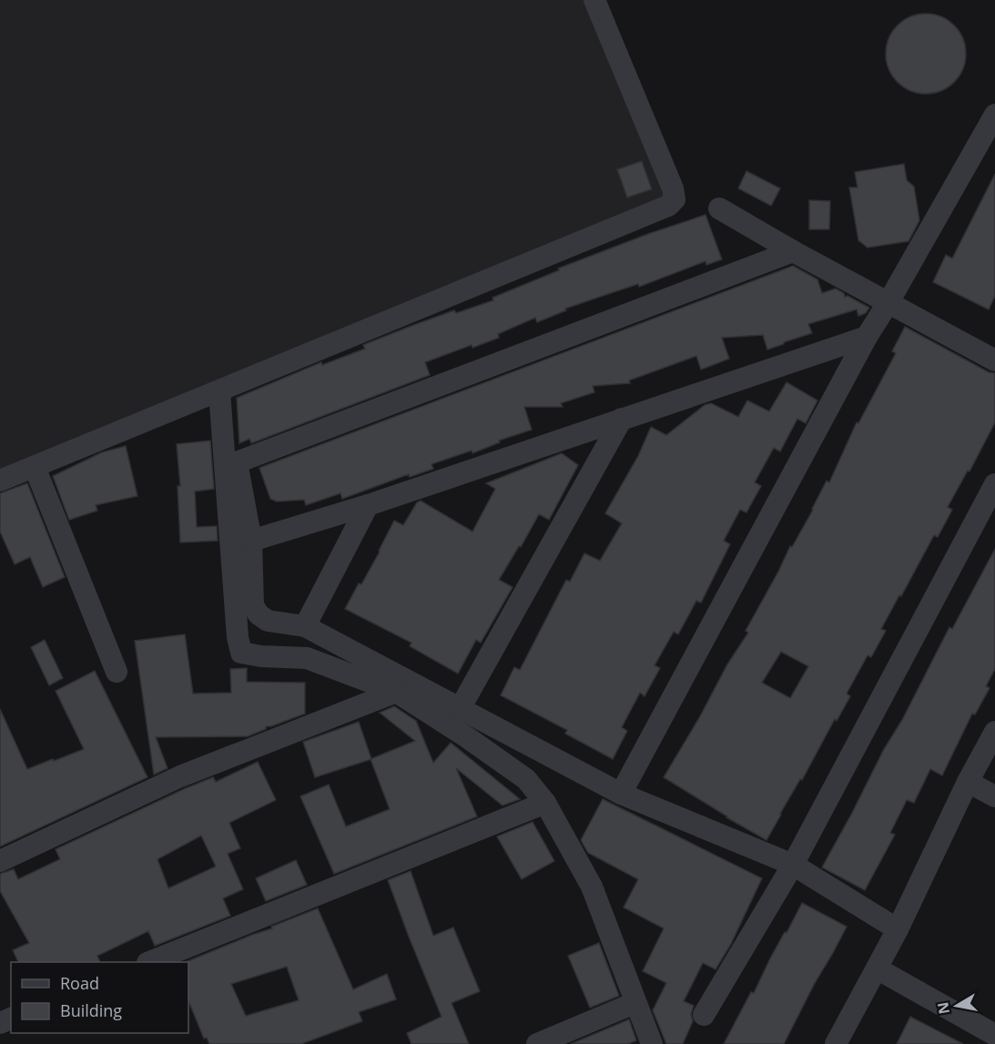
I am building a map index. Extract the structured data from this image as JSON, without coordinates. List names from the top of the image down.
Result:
{
  "legend": ["Road", "Building"],
  "north": "left"
}
